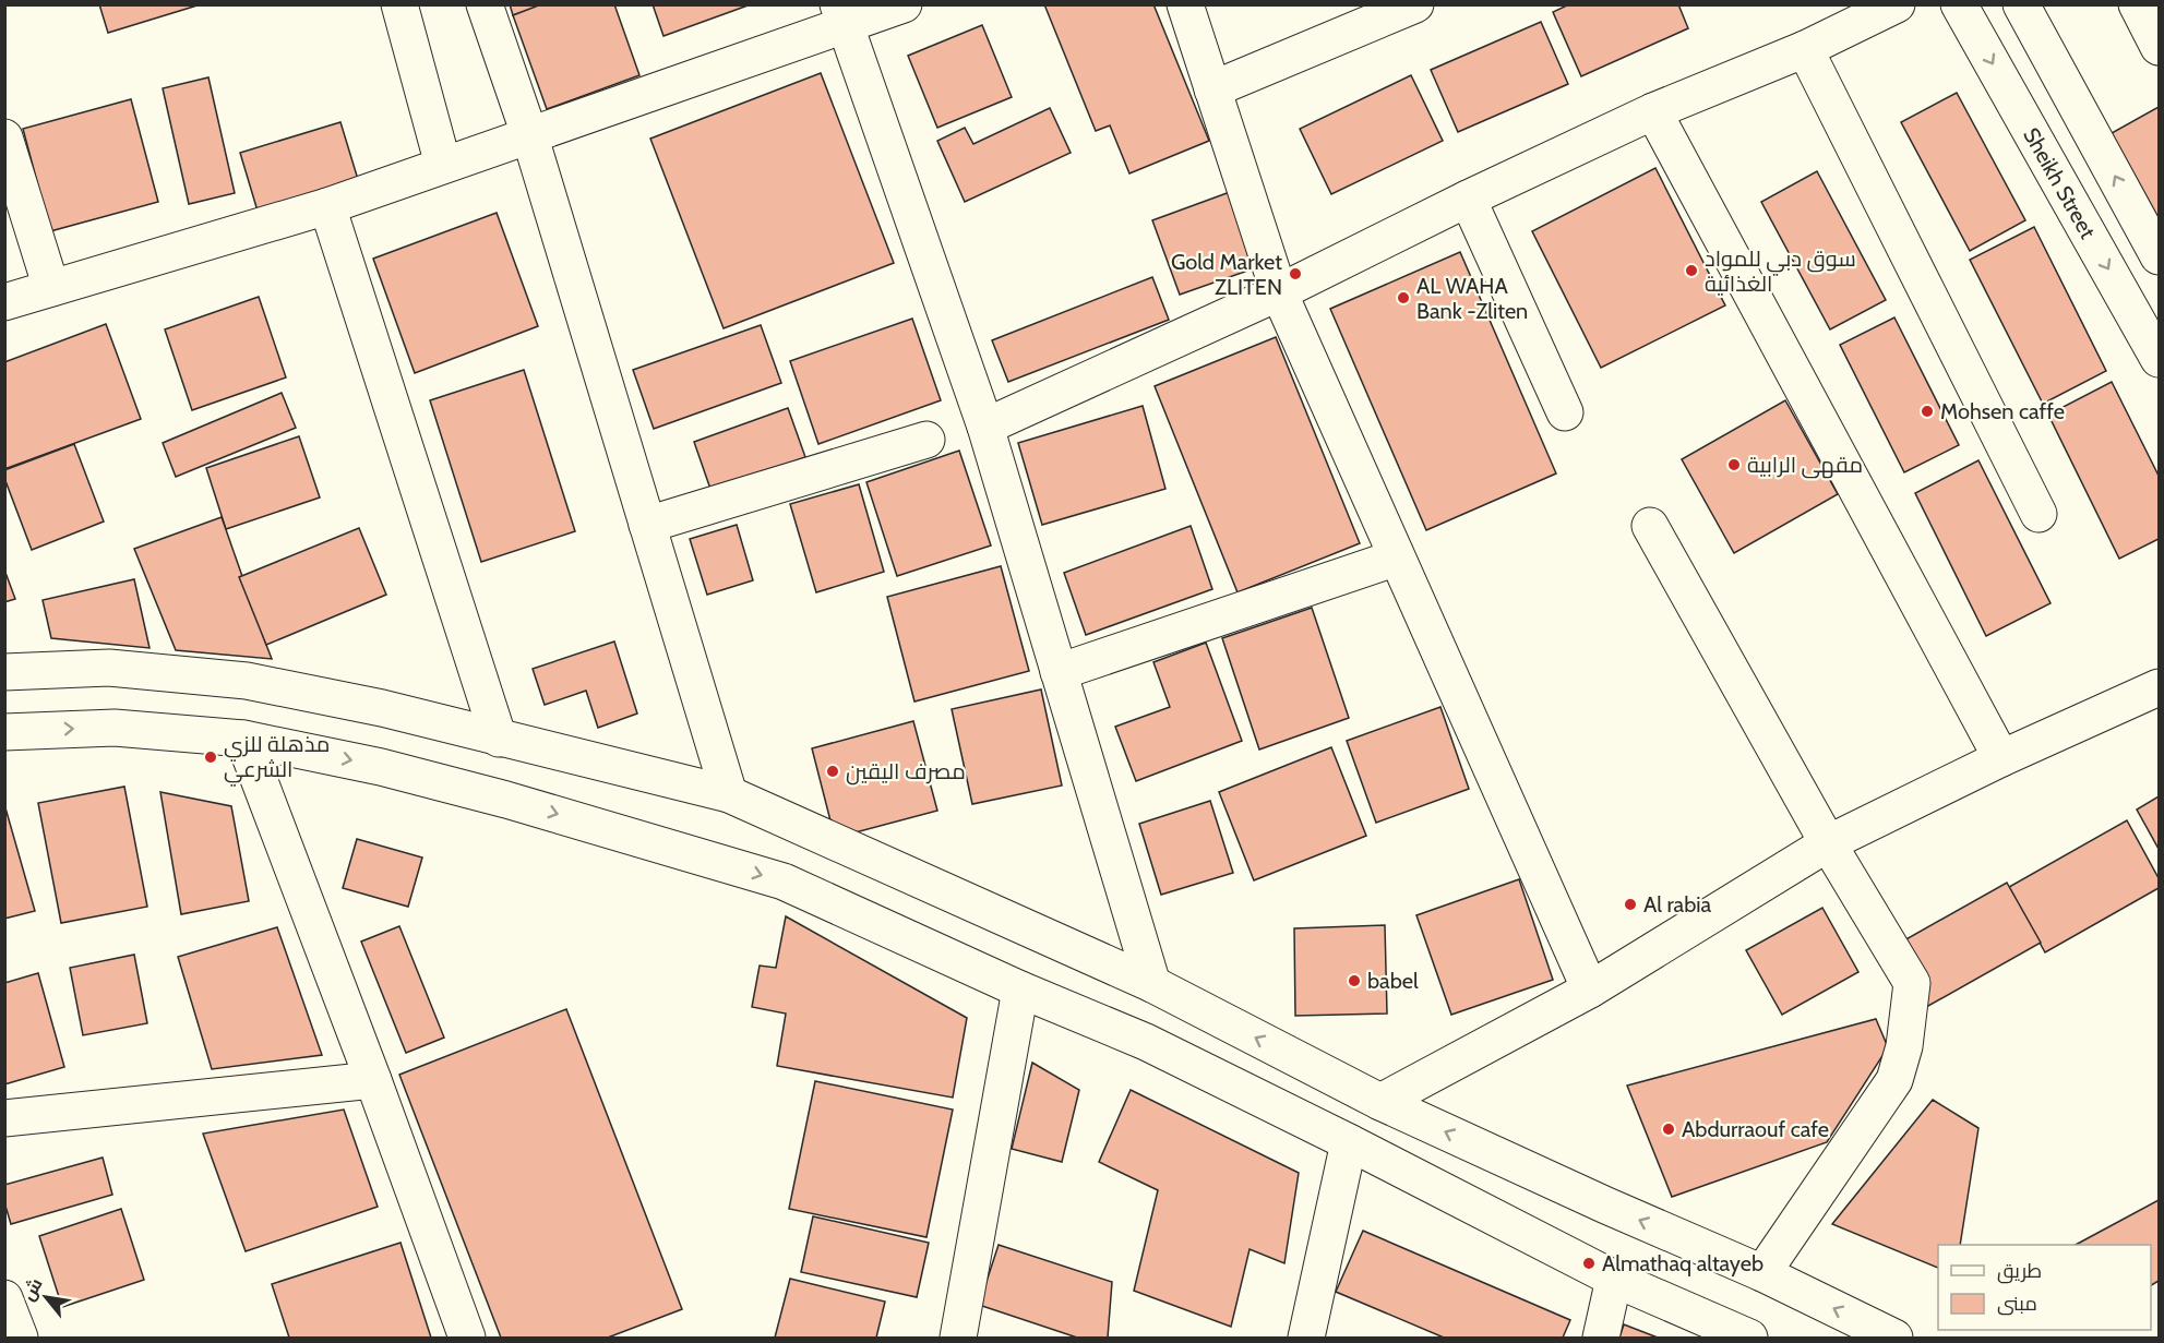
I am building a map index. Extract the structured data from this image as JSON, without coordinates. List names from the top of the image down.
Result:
{
  "streets": {
    "street": ["Sheikh Street"]
  },
  "places": [
    "سوق دبي للمواد الغذائية",
    "Gold Market ZLITEN",
    "AL WAHA Bank -Zliten",
    "Mohsen caffe",
    "مقهى الرابية",
    "مذهلة للزي الشرعي",
    "مصرف اليقين",
    "Al rabia",
    "babel",
    "Abdurraouf cafe",
    "Almathaq altayeb"
  ],
  "legend": ["طريق", "مبنى"],
  "north": "top left"
}
